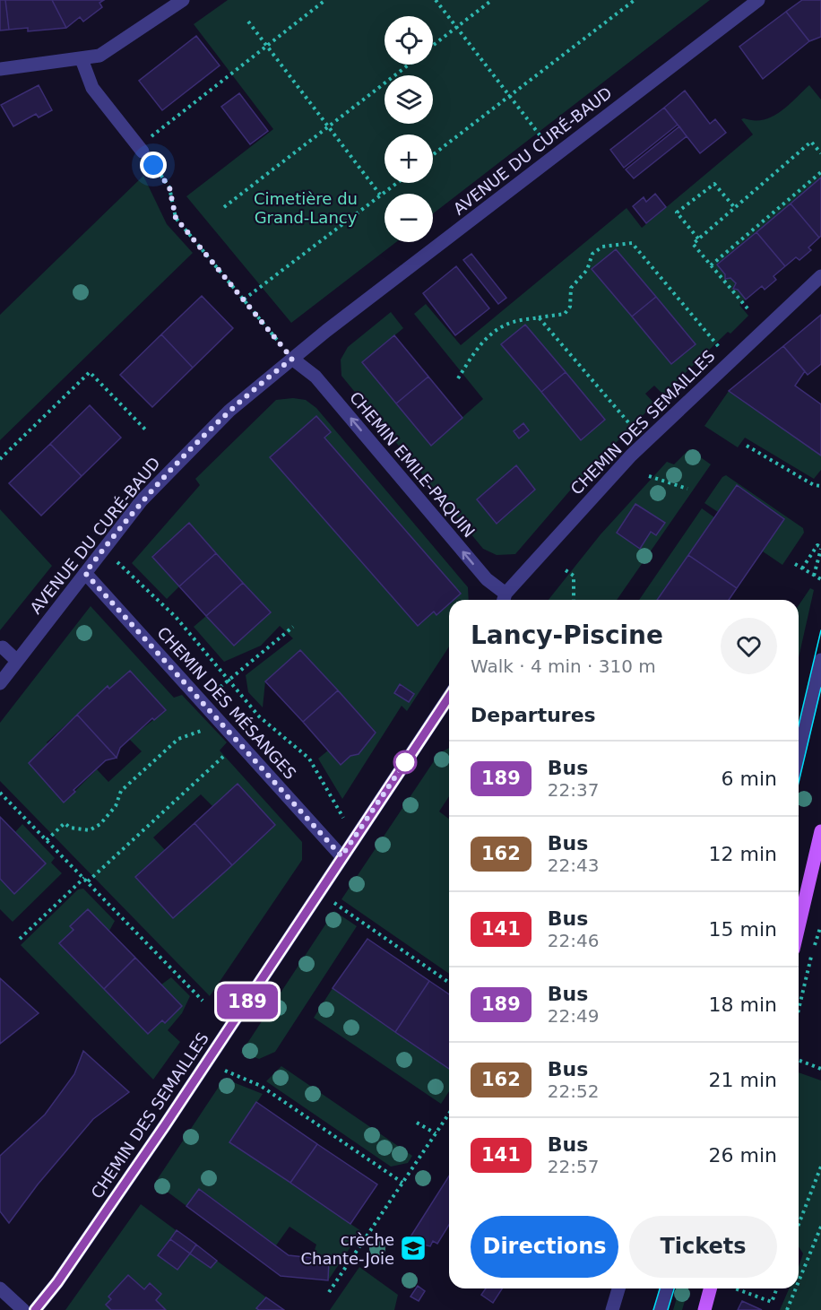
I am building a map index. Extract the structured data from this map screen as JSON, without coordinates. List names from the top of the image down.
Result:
{
  "streets": {
    "street": [
      "AVENUE DU CURÉ-BAUD",
      "CHEMIN DES SEMAILLES",
      "CHEMIN EMILE-PAQUIN",
      "CHEMIN DES MÉSANGES"
    ]
  },
  "crossings": [
    ["AVENUE DU CURÉ-BAUD", "CHEMIN EMILE-PAQUIN"],
    ["AVENUE DU CURÉ-BAUD", "CHEMIN DES MÉSANGES"],
    ["CHEMIN DES SEMAILLES", "CHEMIN EMILE-PAQUIN"],
    ["CHEMIN DES SEMAILLES", "CHEMIN DES MÉSANGES"]
  ],
  "one_way": ["CHEMIN EMILE-PAQUIN"],
  "parks": ["Cimetière du Grand-Lancy"],
  "places": {
    "school or university": ["crèche Chante-Joie"]
  },
  "lines": ["bus line 189"],
  "page": {
    "on_map": "189",
    "map_buttons": ["+", "−"],
    "heading": [
      ["Lancy-Piscine", "Walk · 4 min · 310 m"],
      "Departures"
    ],
    "list": [
      {
        "mark": "189",
        "name": "Bus",
        "note": "22:37",
        "value": "6 min"
      },
      {
        "mark": "162",
        "name": "Bus",
        "note": "22:43",
        "value": "12 min"
      },
      {
        "mark": "141",
        "name": "Bus",
        "note": "22:46",
        "value": "15 min"
      },
      {
        "mark": "189",
        "name": "Bus",
        "note": "22:49",
        "value": "18 min"
      },
      {
        "mark": "162",
        "name": "Bus",
        "note": "22:52",
        "value": "21 min"
      },
      {
        "mark": "141",
        "name": "Bus",
        "note": "22:57",
        "value": "26 min"
      }
    ],
    "buttons": ["Directions", "Tickets"]
  }
}
